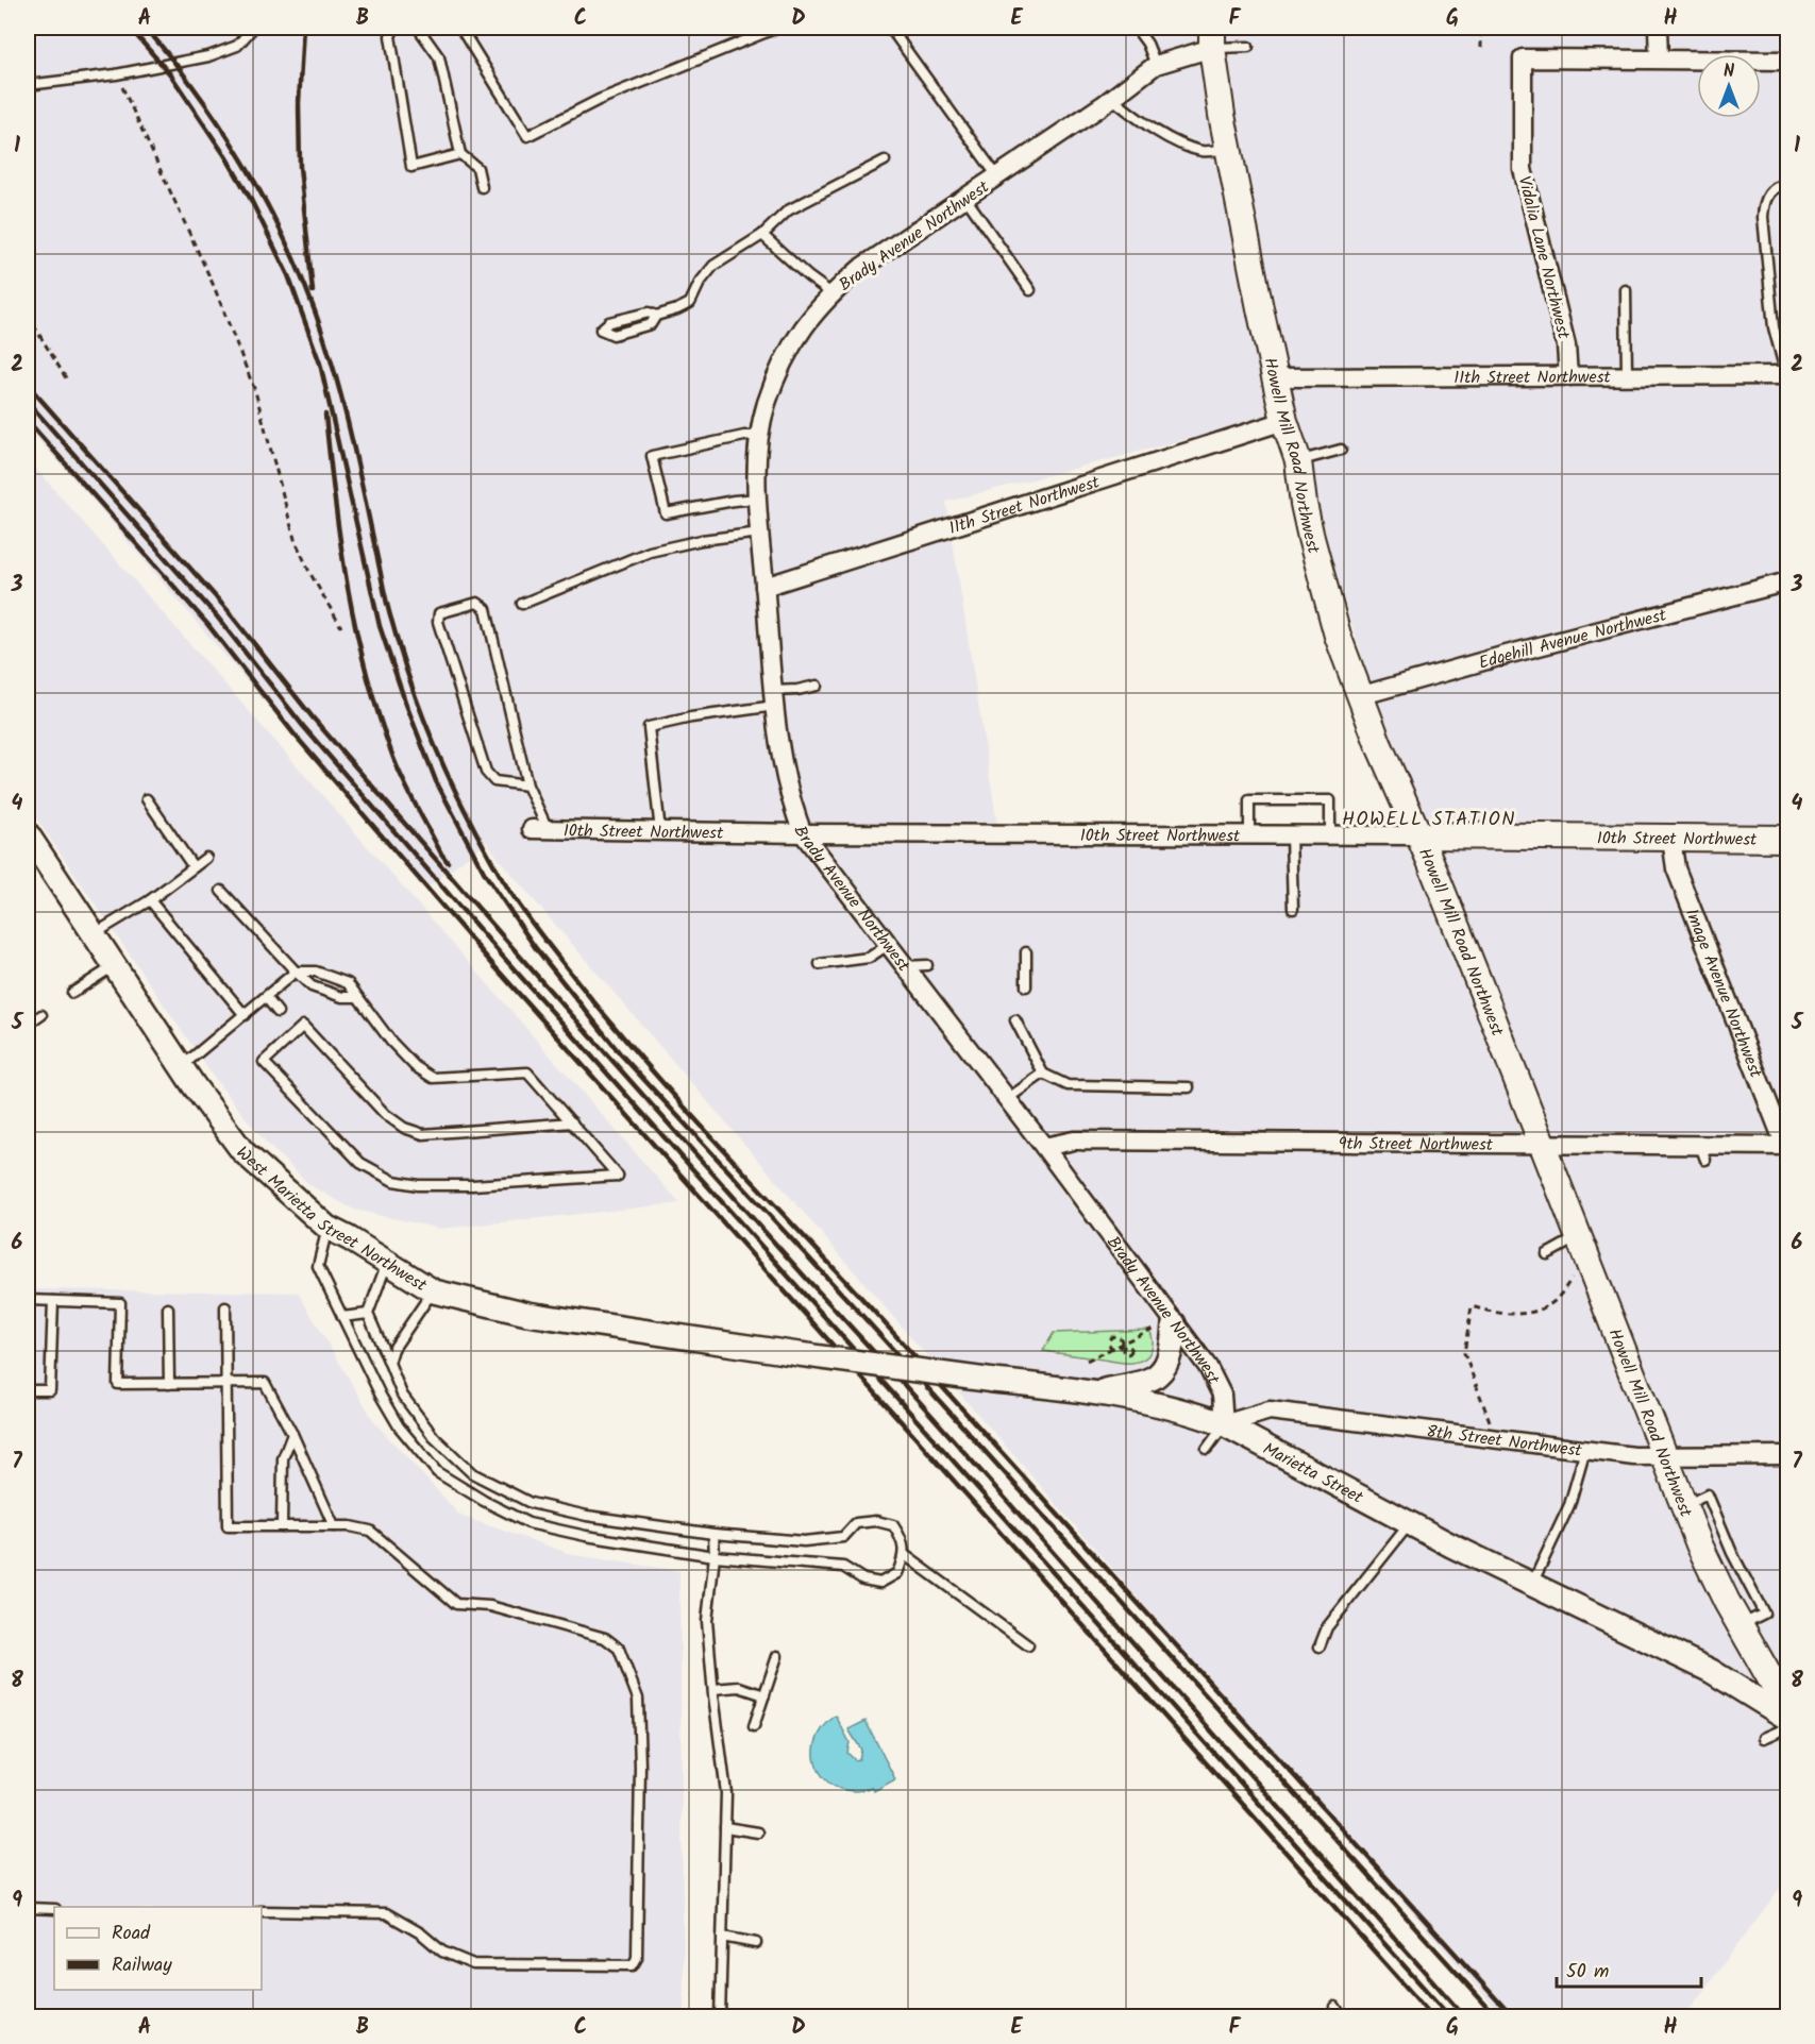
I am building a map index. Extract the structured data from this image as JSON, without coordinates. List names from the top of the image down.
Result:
{
  "streets": {
    "main road": ["Howell Mill Road Northwest", "10th Street Northwest"],
    "street": [
      "Brady Avenue Northwest",
      "Vidalia Lane Northwest",
      "11th Street Northwest",
      "Edgehill Avenue Northwest",
      "Image Avenue Northwest",
      "9th Street Northwest",
      "West Marietta Street Northwest",
      "8th Street Northwest",
      "Marietta Street"
    ]
  },
  "crossings": [
    ["Brady Avenue Northwest", "11th Street Northwest"],
    ["Brady Avenue Northwest", "Howell Mill Road Northwest"],
    ["Brady Avenue Northwest", "10th Street Northwest"],
    ["Brady Avenue Northwest", "9th Street Northwest"],
    ["Brady Avenue Northwest", "8th Street Northwest"],
    ["Brady Avenue Northwest", "Marietta Street"],
    ["Vidalia Lane Northwest", "11th Street Northwest"],
    ["11th Street Northwest", "Howell Mill Road Northwest"],
    ["Howell Mill Road Northwest", "Edgehill Avenue Northwest"],
    ["Howell Mill Road Northwest", "10th Street Northwest"],
    ["Howell Mill Road Northwest", "9th Street Northwest"],
    ["Howell Mill Road Northwest", "8th Street Northwest"],
    ["Howell Mill Road Northwest", "Marietta Street"],
    ["10th Street Northwest", "Image Avenue Northwest"],
    ["Image Avenue Northwest", "9th Street Northwest"],
    ["West Marietta Street Northwest", "Marietta Street"],
    ["8th Street Northwest", "Marietta Street"]
  ],
  "districts": ["HOWELL STATION"],
  "legend": ["Road", "Railway"],
  "scale_bar": "50 m",
  "north": "top",
  "grid": {
    "columns": [
      "A",
      "B",
      "C",
      "D",
      "E",
      "F",
      "G",
      "H"
    ],
    "rows": [
      "1",
      "2",
      "3",
      "4",
      "5",
      "6",
      "7",
      "8",
      "9"
    ]
  }
}
